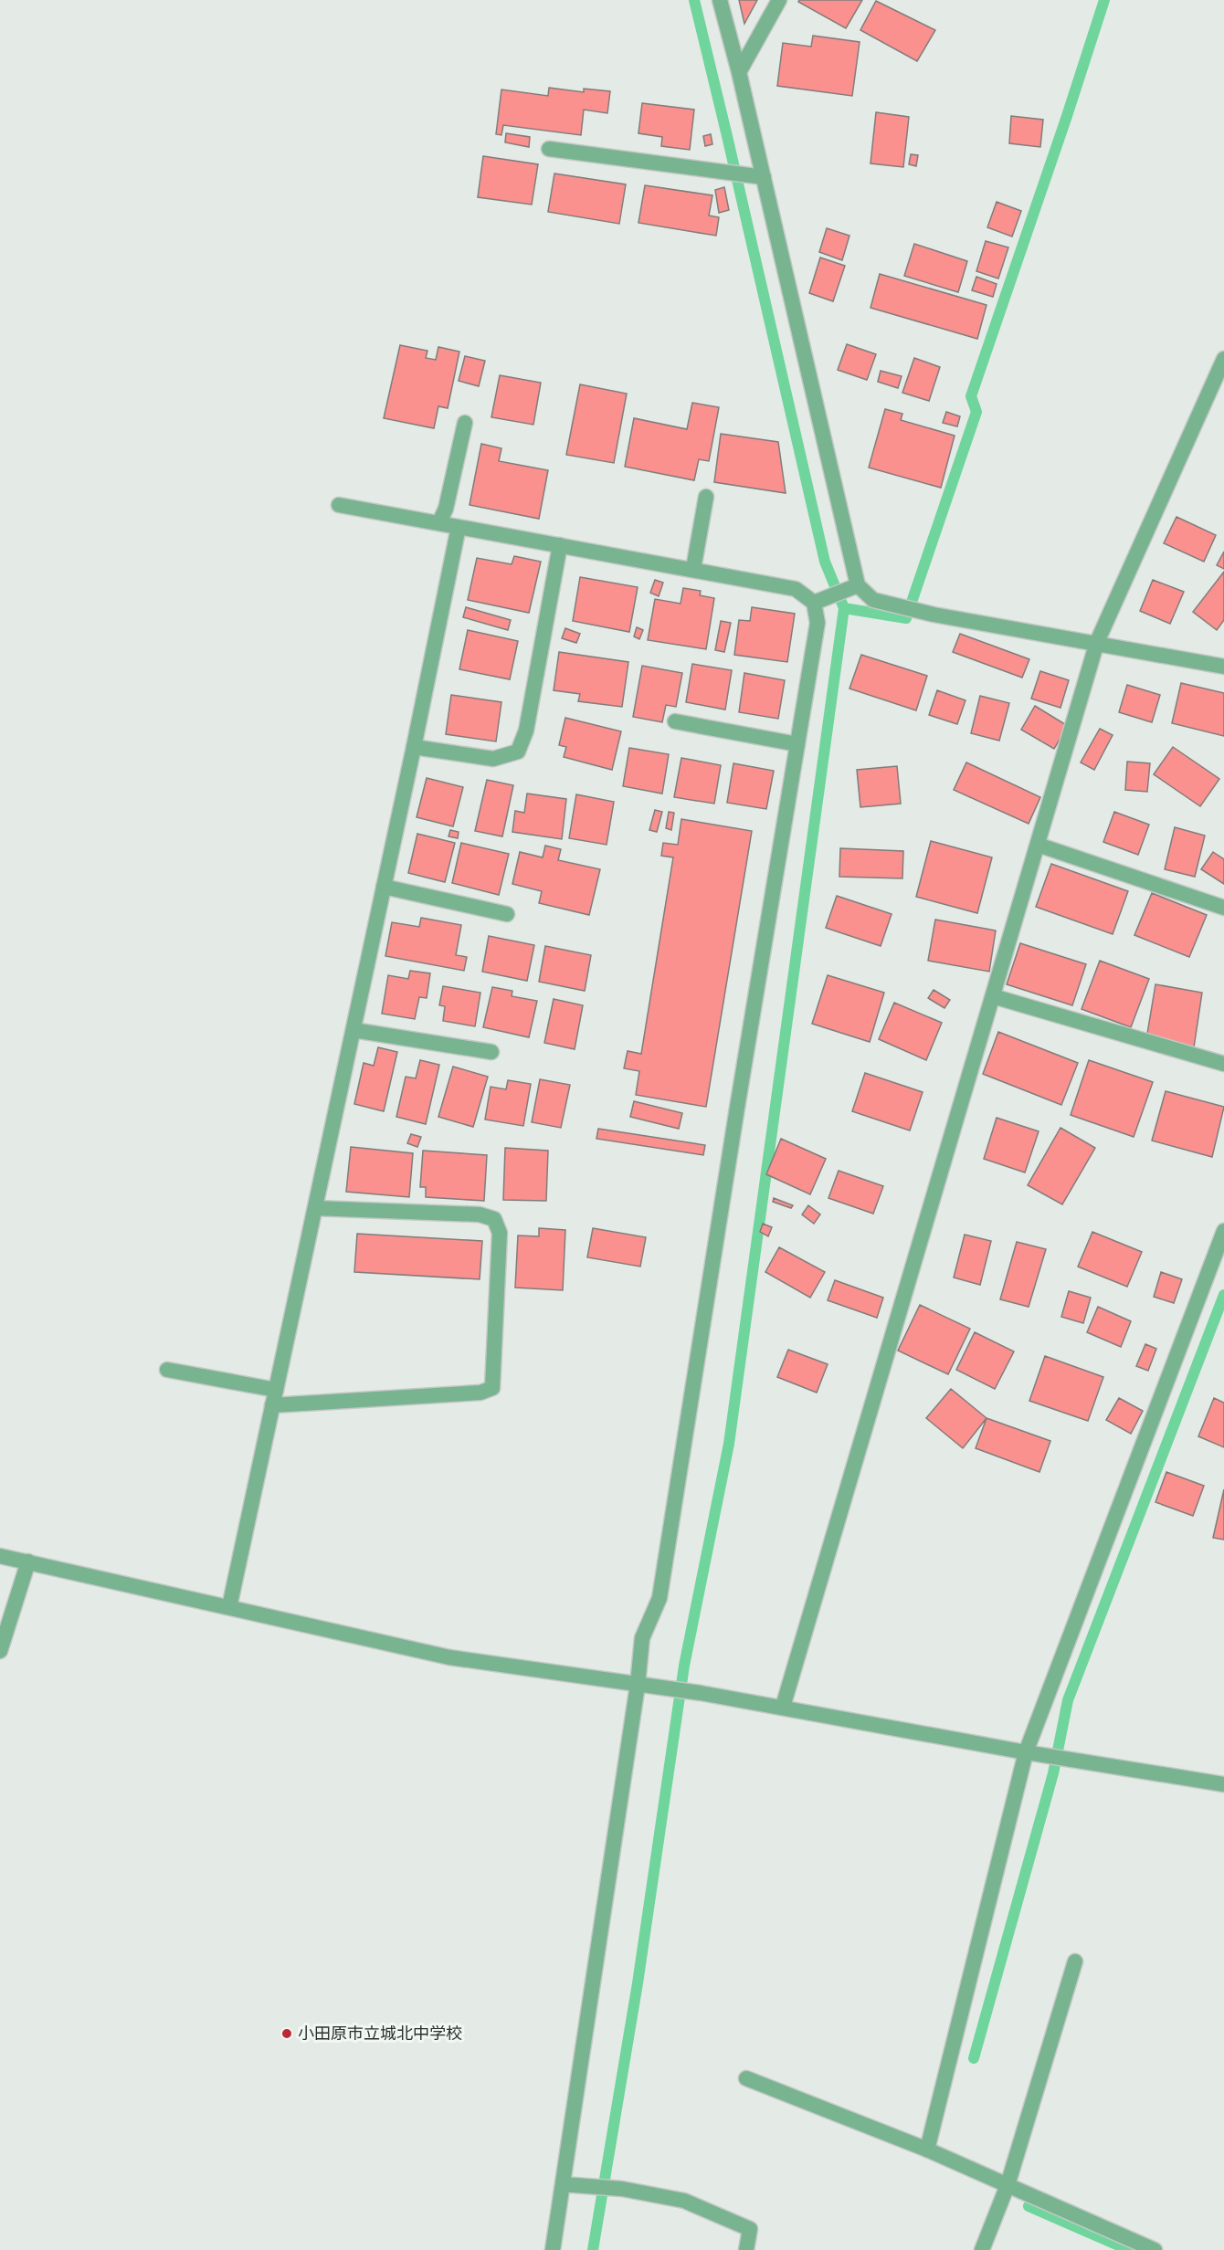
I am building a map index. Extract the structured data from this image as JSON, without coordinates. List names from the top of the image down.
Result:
{
  "places": ["小田原市立城北中学校"]
}
